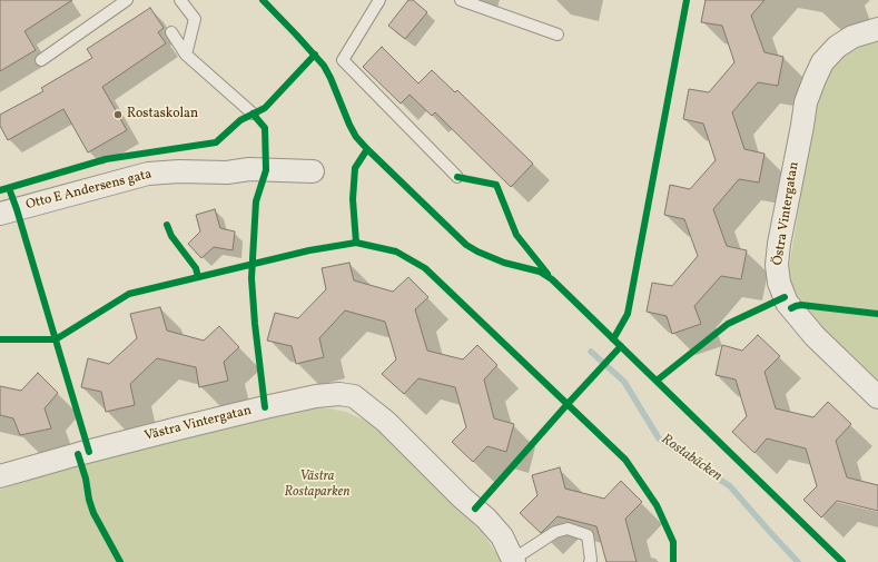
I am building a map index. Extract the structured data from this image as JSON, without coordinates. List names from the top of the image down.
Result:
{
  "streets": {
    "street": ["Otto E Andersens gata", "Östra Vintergatan", "Västra Vintergatan"]
  },
  "water": ["Rostabäcken"],
  "parks": ["Västra Rostaparken"],
  "places": ["Rostaskolan"]
}
